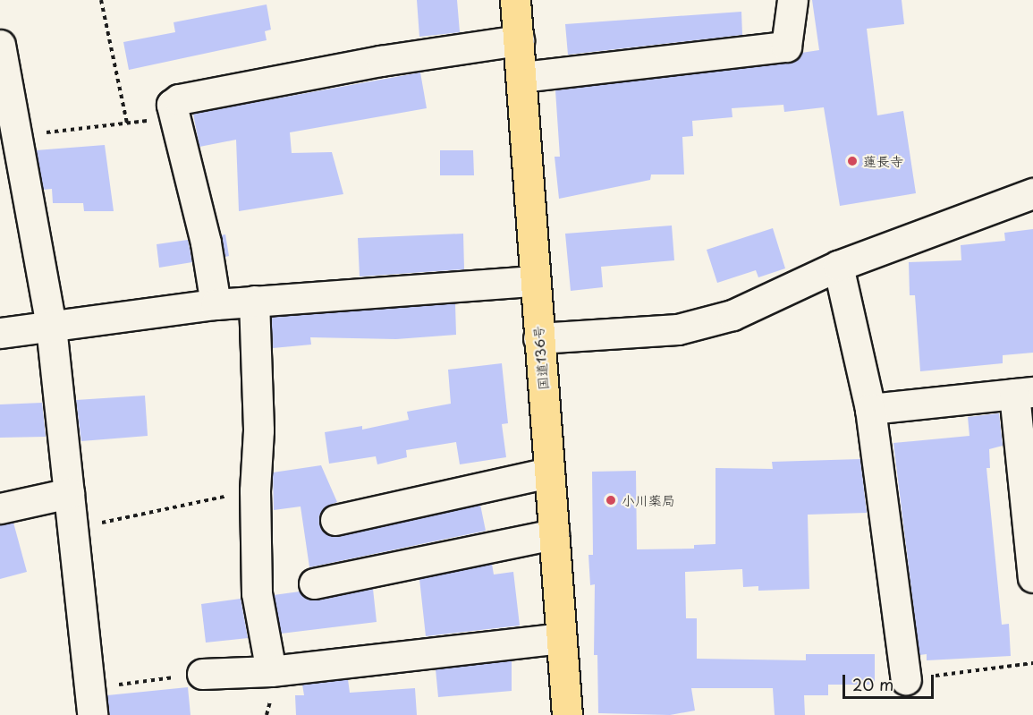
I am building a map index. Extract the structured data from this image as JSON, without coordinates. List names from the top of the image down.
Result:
{
  "streets": {
    "highway": ["国道136号"]
  },
  "places": ["蓮長寺", "小川薬局"],
  "scale_bar": "20 m"
}
